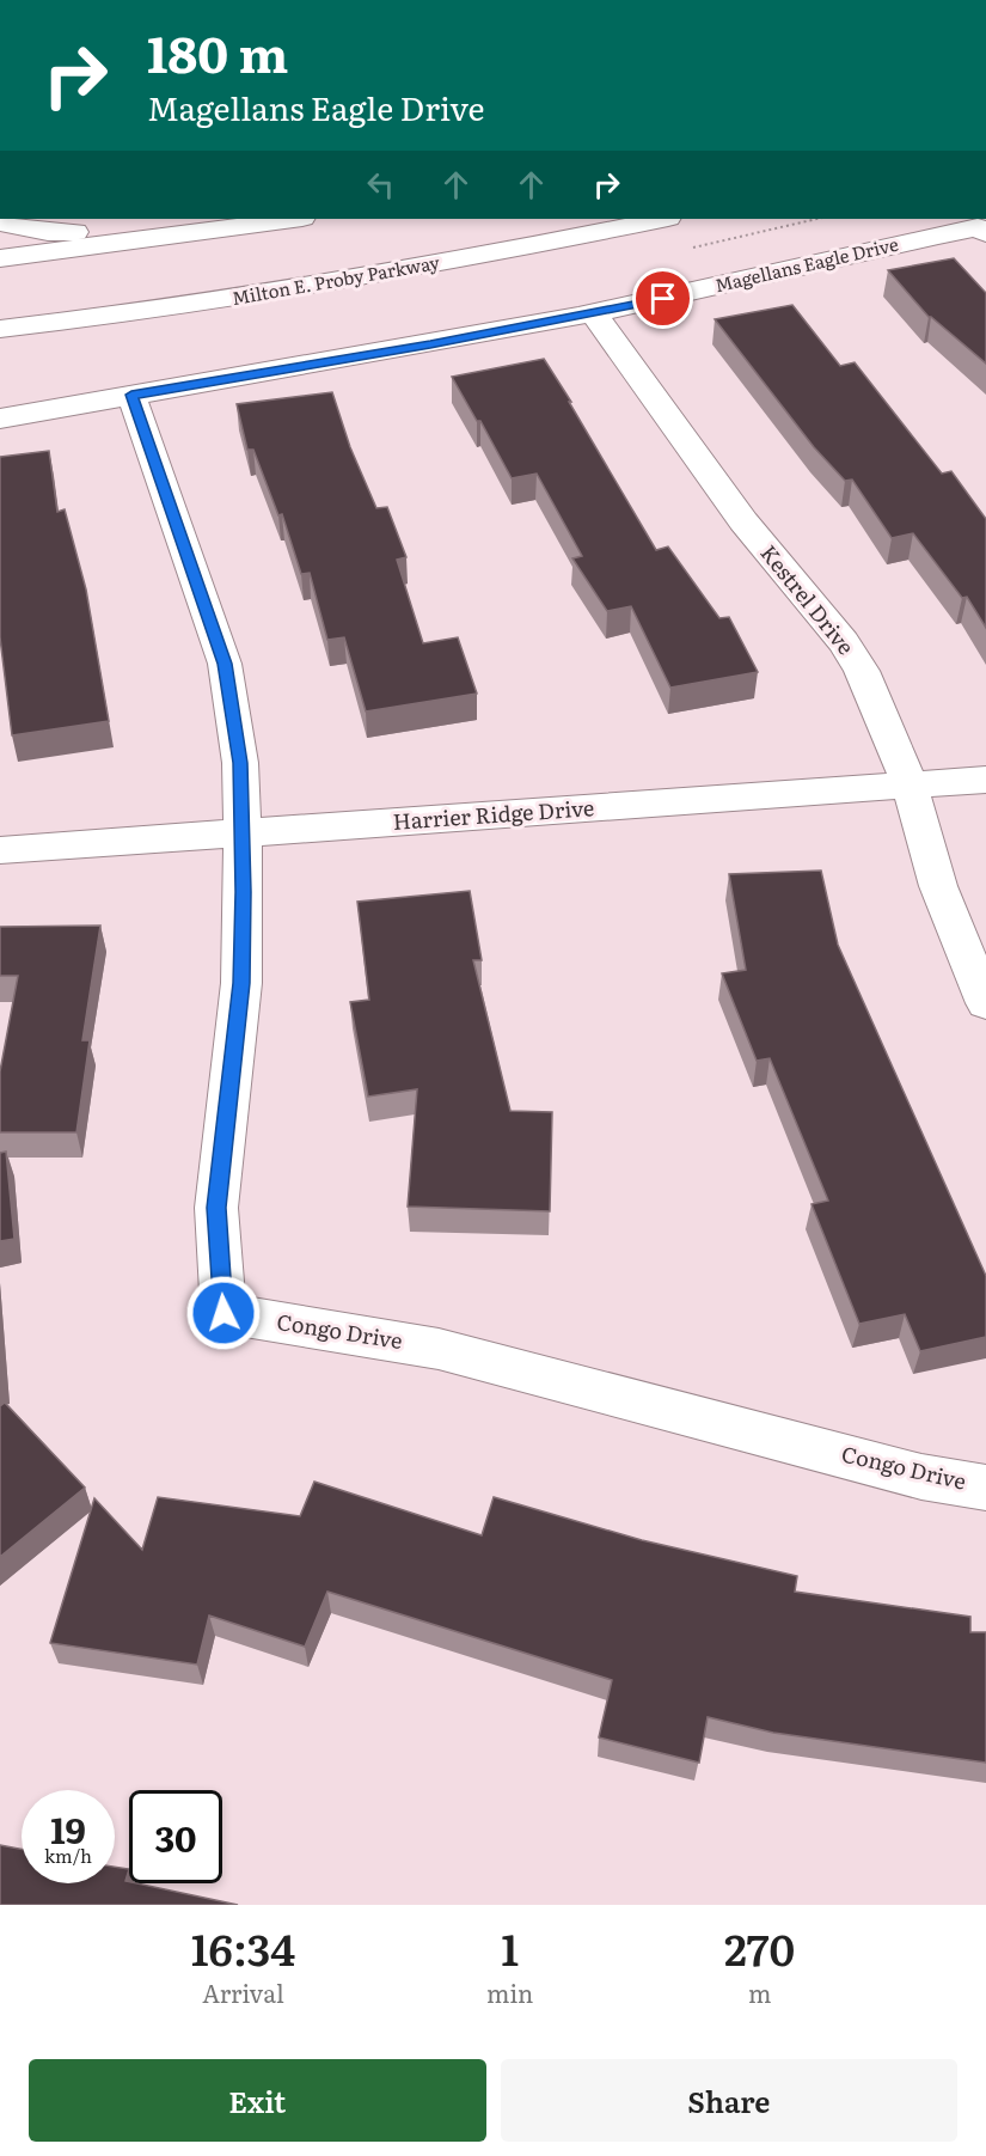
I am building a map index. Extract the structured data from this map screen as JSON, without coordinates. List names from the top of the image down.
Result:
{
  "streets": {
    "main road": [
      "Magellans Eagle Drive",
      "Milton E. Proby Parkway",
      "Kestrel Drive",
      "Harrier Ridge Drive",
      "Congo Drive"
    ]
  },
  "crossings": [
    ["Magellans Eagle Drive", "Kestrel Drive"],
    ["Magellans Eagle Drive", "Congo Drive"],
    ["Kestrel Drive", "Harrier Ridge Drive"],
    ["Harrier Ridge Drive", "Congo Drive"]
  ],
  "page": {
    "turn": ["180 m", "Magellans Eagle Drive"],
    "speed": "19 km/h",
    "limit": "30",
    "eta": [
      "16:34",
      "Arrival",
      "1",
      "min",
      "270",
      "m"
    ],
    "buttons": ["Exit", "Share"]
  }
}
